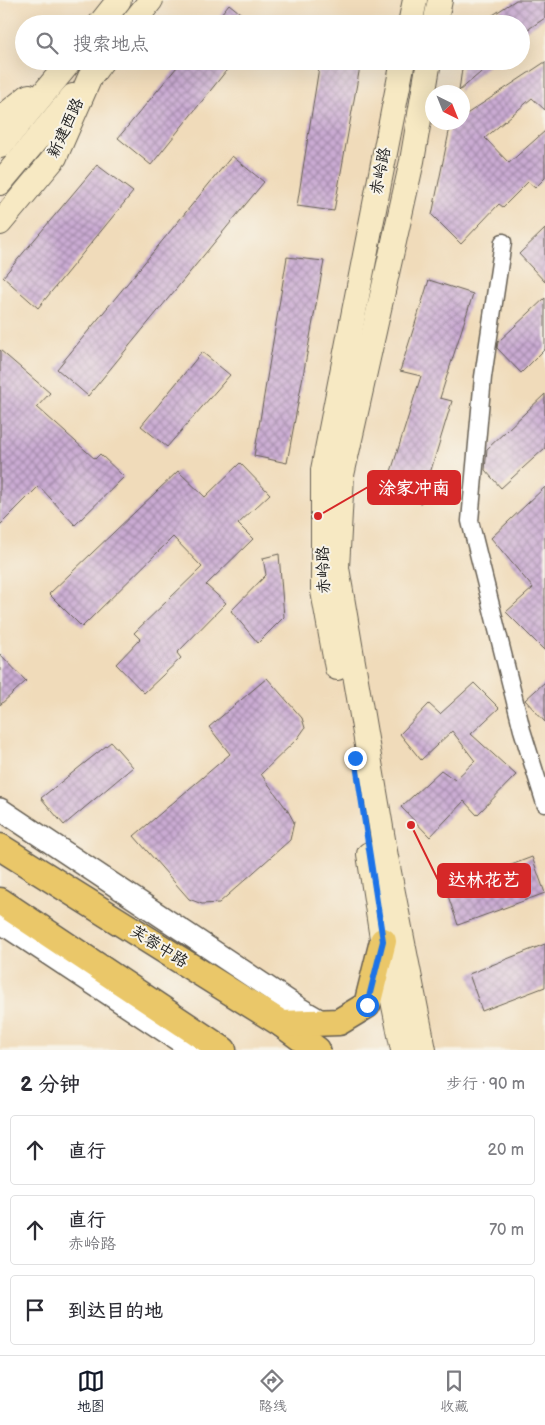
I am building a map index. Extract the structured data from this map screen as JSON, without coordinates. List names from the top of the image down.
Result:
{
  "streets": {
    "main road": ["新建西路", "赤岭路", "芙蓉中路"]
  },
  "places": ["涂家冲南", "达林花艺"],
  "north": "bottom right",
  "page": {
    "search": "搜索地点",
    "heading": ["2 分钟", "步行 · 90 m"],
    "list": [
      ["直行", "20 m"],
      ["直行", "赤岭路", "70 m"],
      "到达目的地"
    ],
    "nav": ["地图", "路线", "收藏"]
  }
}
